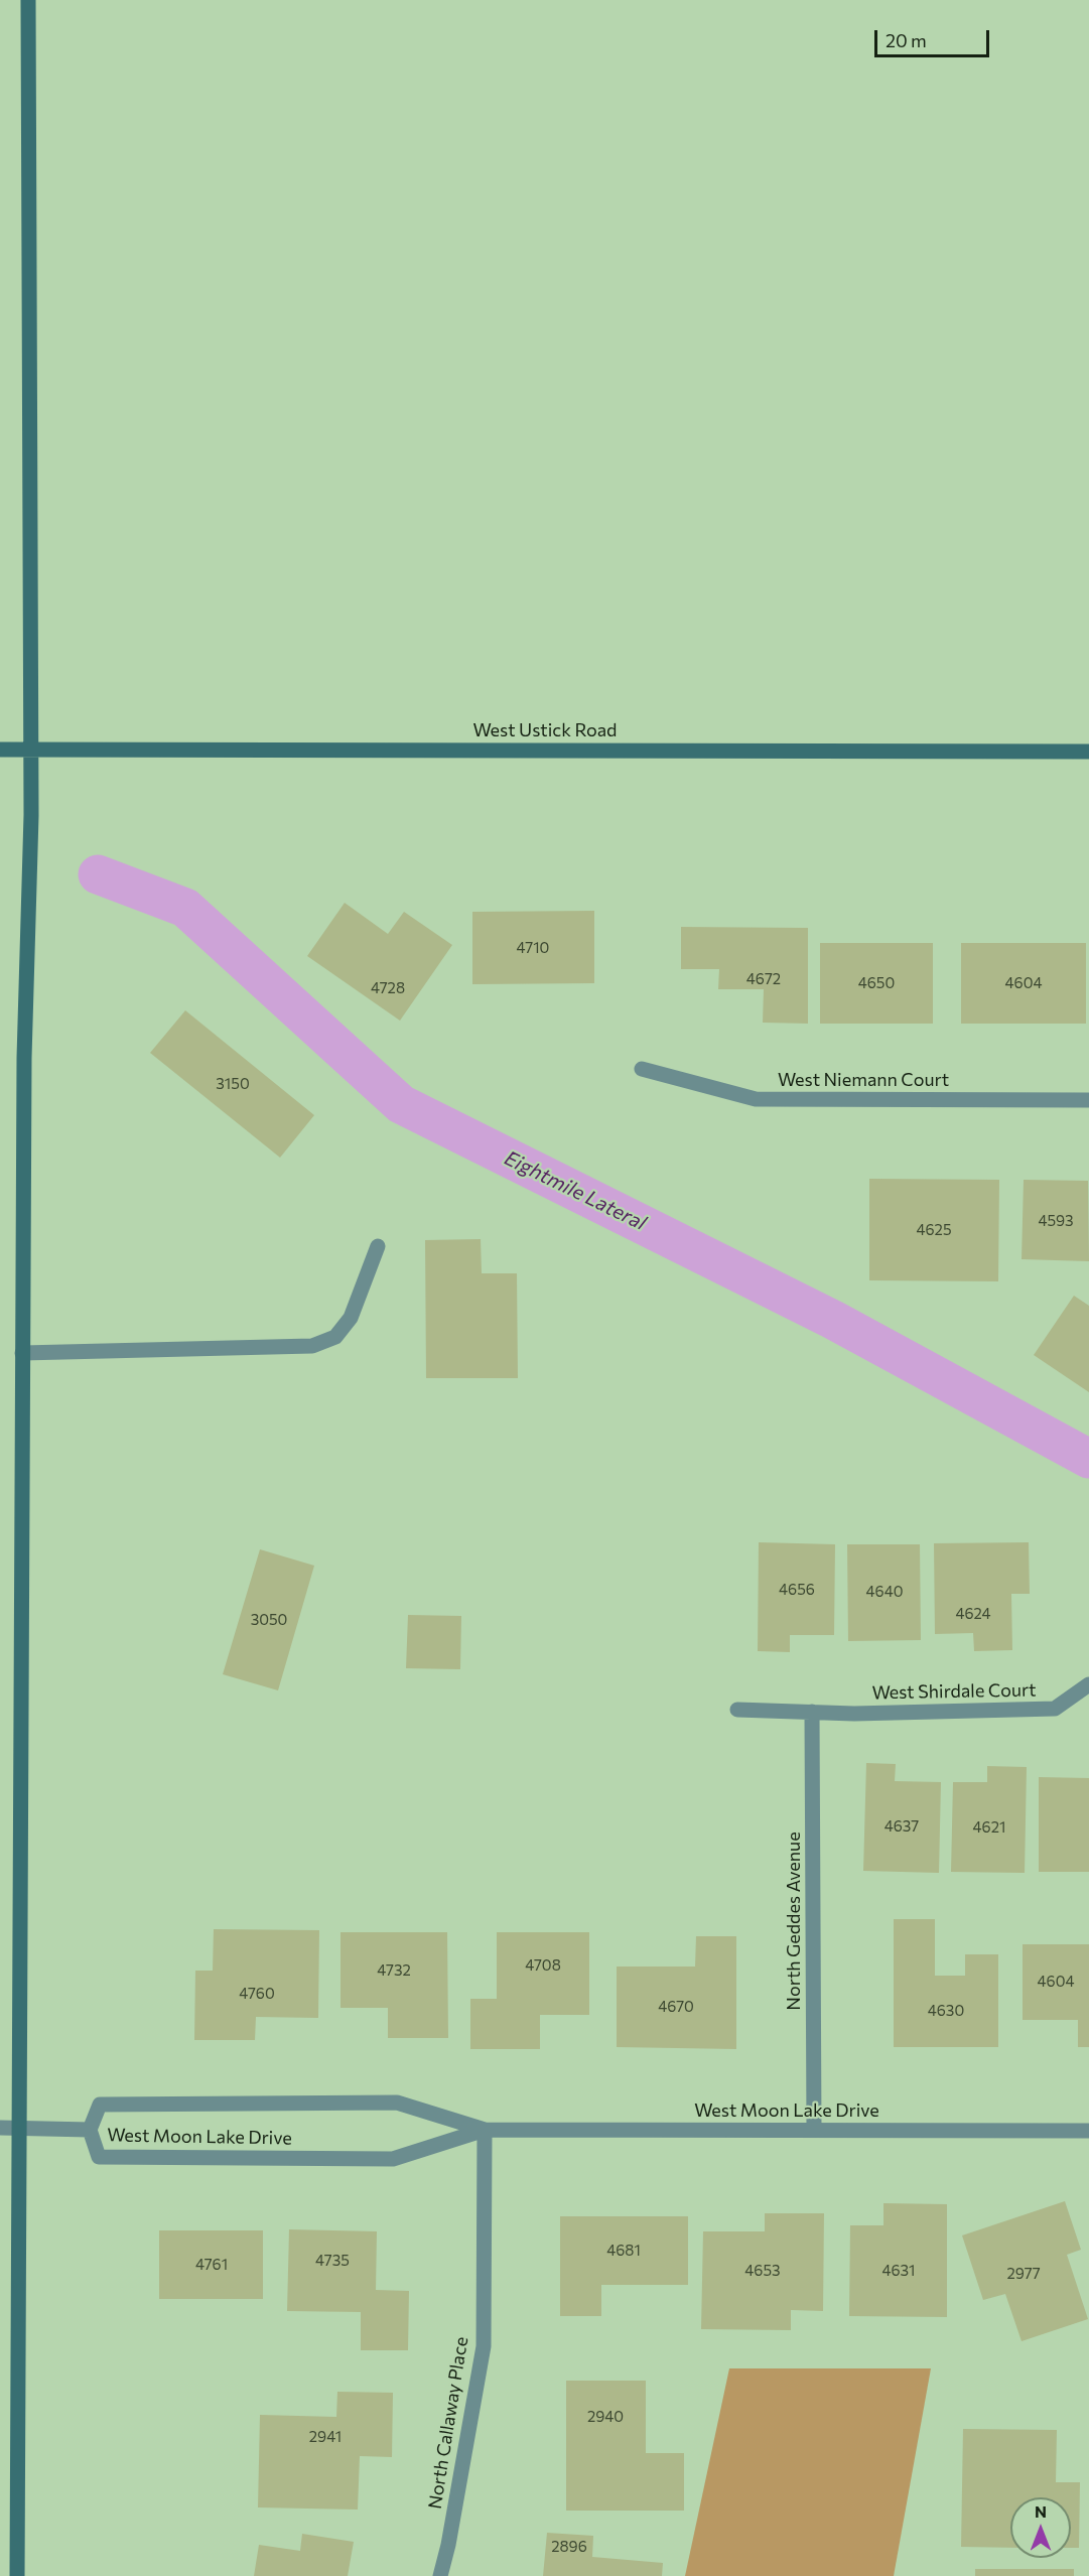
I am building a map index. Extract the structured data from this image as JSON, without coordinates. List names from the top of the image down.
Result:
{
  "streets": {
    "main road": ["West Ustick Road"],
    "street": [
      "West Niemann Court",
      "West Shirdale Court",
      "North Geddes Avenue",
      "West Moon Lake Drive",
      "North Callaway Place"
    ]
  },
  "crossings": [
    ["West Shirdale Court", "North Geddes Avenue"],
    ["North Geddes Avenue", "West Moon Lake Drive"],
    ["West Moon Lake Drive", "North Callaway Place"]
  ],
  "water": ["Eightmile Lateral"],
  "house_numbers": [
    "4710",
    "4672",
    "4650",
    "4604",
    "4728",
    "3150",
    "4593",
    "4625",
    "4656",
    "4640",
    "4624",
    "3050",
    "4637",
    "4621",
    "4708",
    "4732",
    "4604",
    "4760",
    "4670",
    "4630",
    "4681",
    "4735",
    "4761",
    "4653",
    "4631",
    "2977",
    "2940",
    "2941",
    "2896"
  ],
  "scale_bar": "20 m",
  "north": "top"
}
